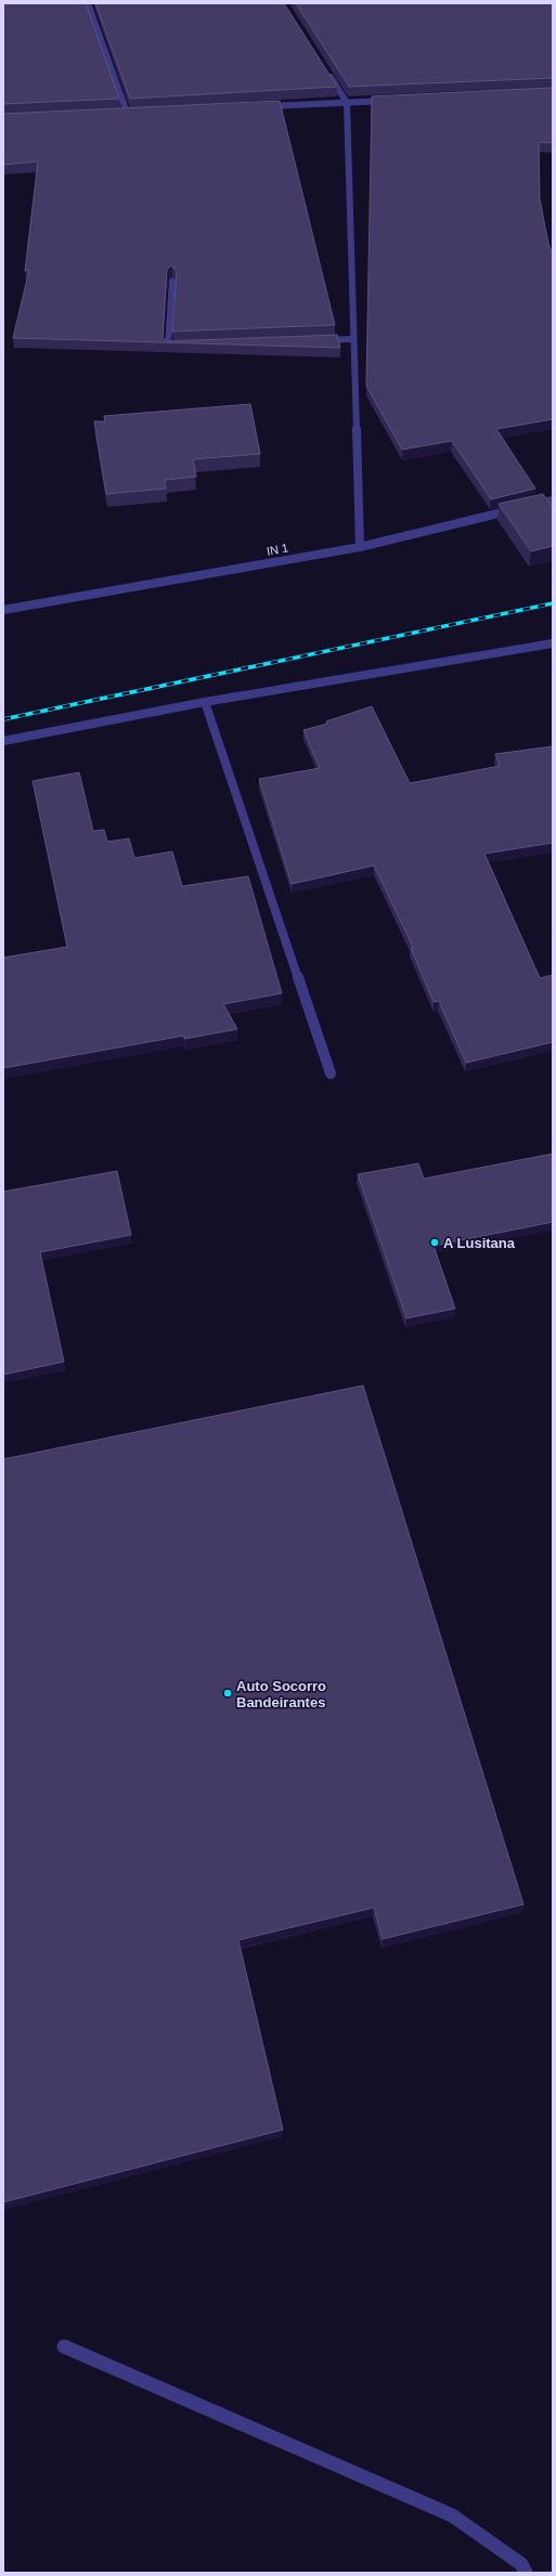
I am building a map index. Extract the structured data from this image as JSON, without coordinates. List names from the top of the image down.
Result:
{
  "streets": {
    "street": ["IN 1"]
  },
  "places": ["A Lusitana", "Auto Socorro Bandeirantes"]
}
